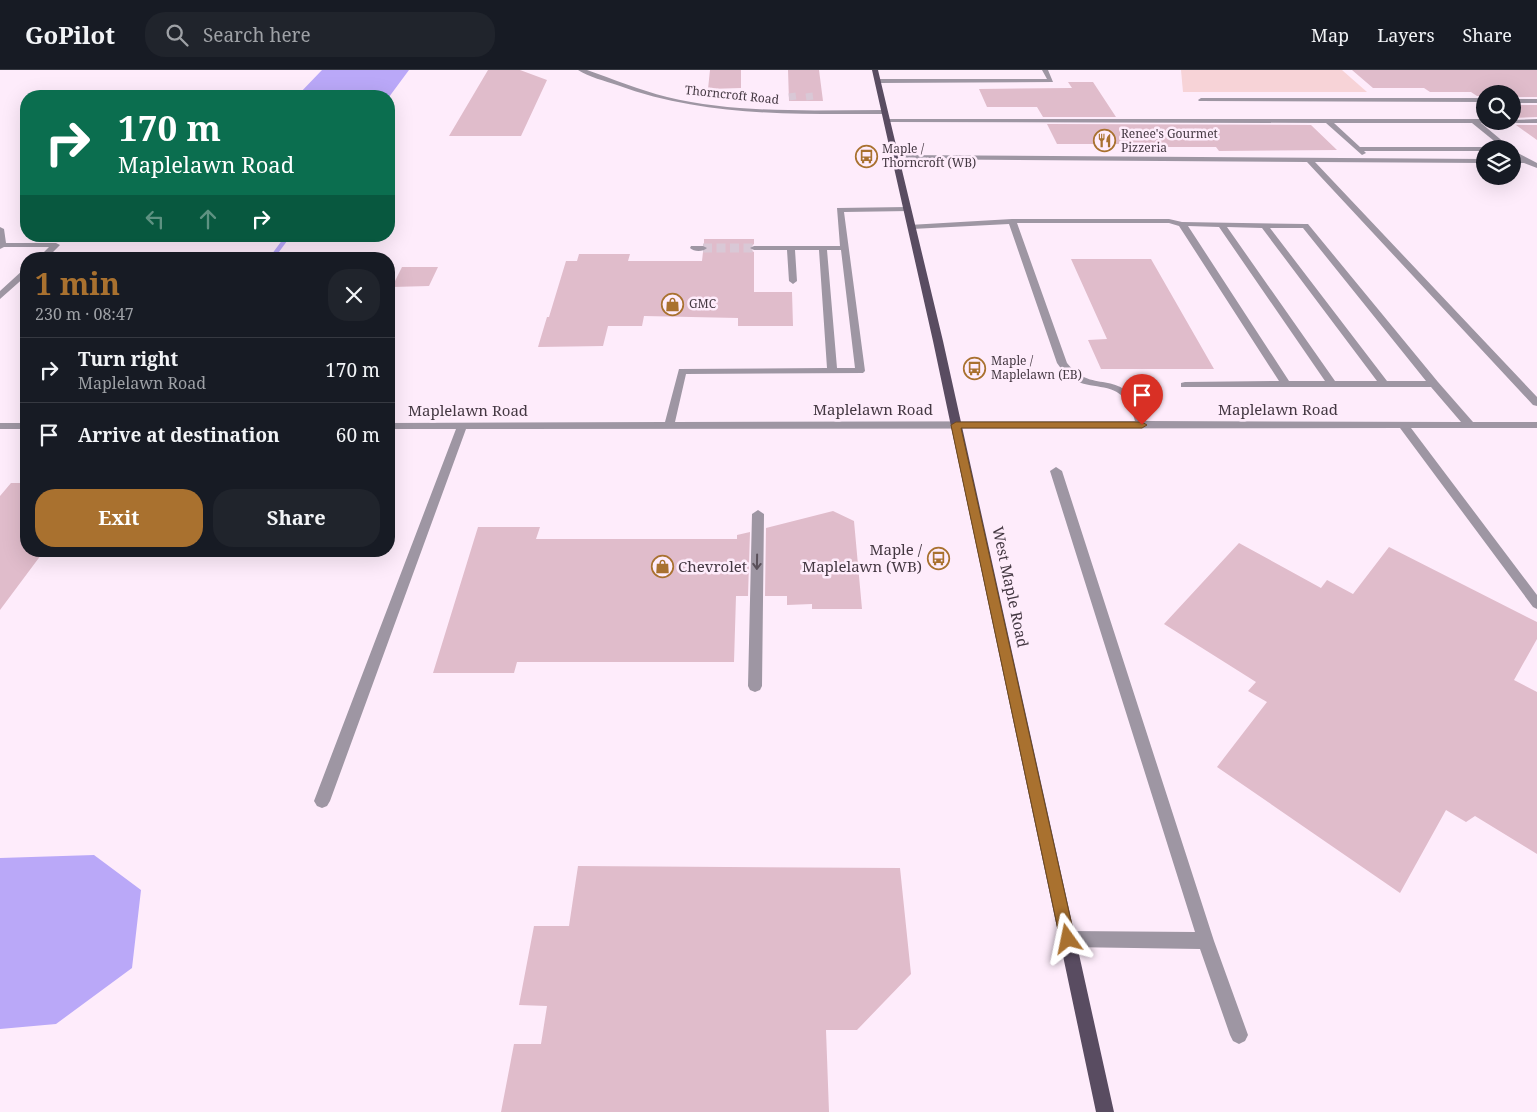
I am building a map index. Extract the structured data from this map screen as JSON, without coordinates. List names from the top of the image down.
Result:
{
  "streets": {
    "main road": ["West Maple Road"],
    "street": ["Thorncroft Road", "Maplelawn Road"]
  },
  "crossings": [
    ["Thorncroft Road", "West Maple Road"],
    ["Maplelawn Road", "West Maple Road"]
  ],
  "places": {
    "restaurant": ["Renee's Gourmet Pizzeria"],
    "bus stop": ["Maple / Thorncroft (WB)", "Maple / Maplelawn (EB)", "Maple / Maplelawn (WB)"],
    "shop": ["GMC", "Chevrolet"]
  },
  "page": {
    "header": "GoPilot",
    "search": "Search here",
    "nav": ["Map", "Layers", "Share"],
    "turn": ["170 m", "Maplelawn Road"],
    "heading": ["1 min", "230 m · 08:47"],
    "list": [
      {
        "name": "Turn right",
        "note": "Maplelawn Road",
        "value": "170 m"
      },
      {
        "name": "Arrive at destination",
        "value": "60 m"
      }
    ],
    "buttons": ["Exit", "Share"]
  }
}
